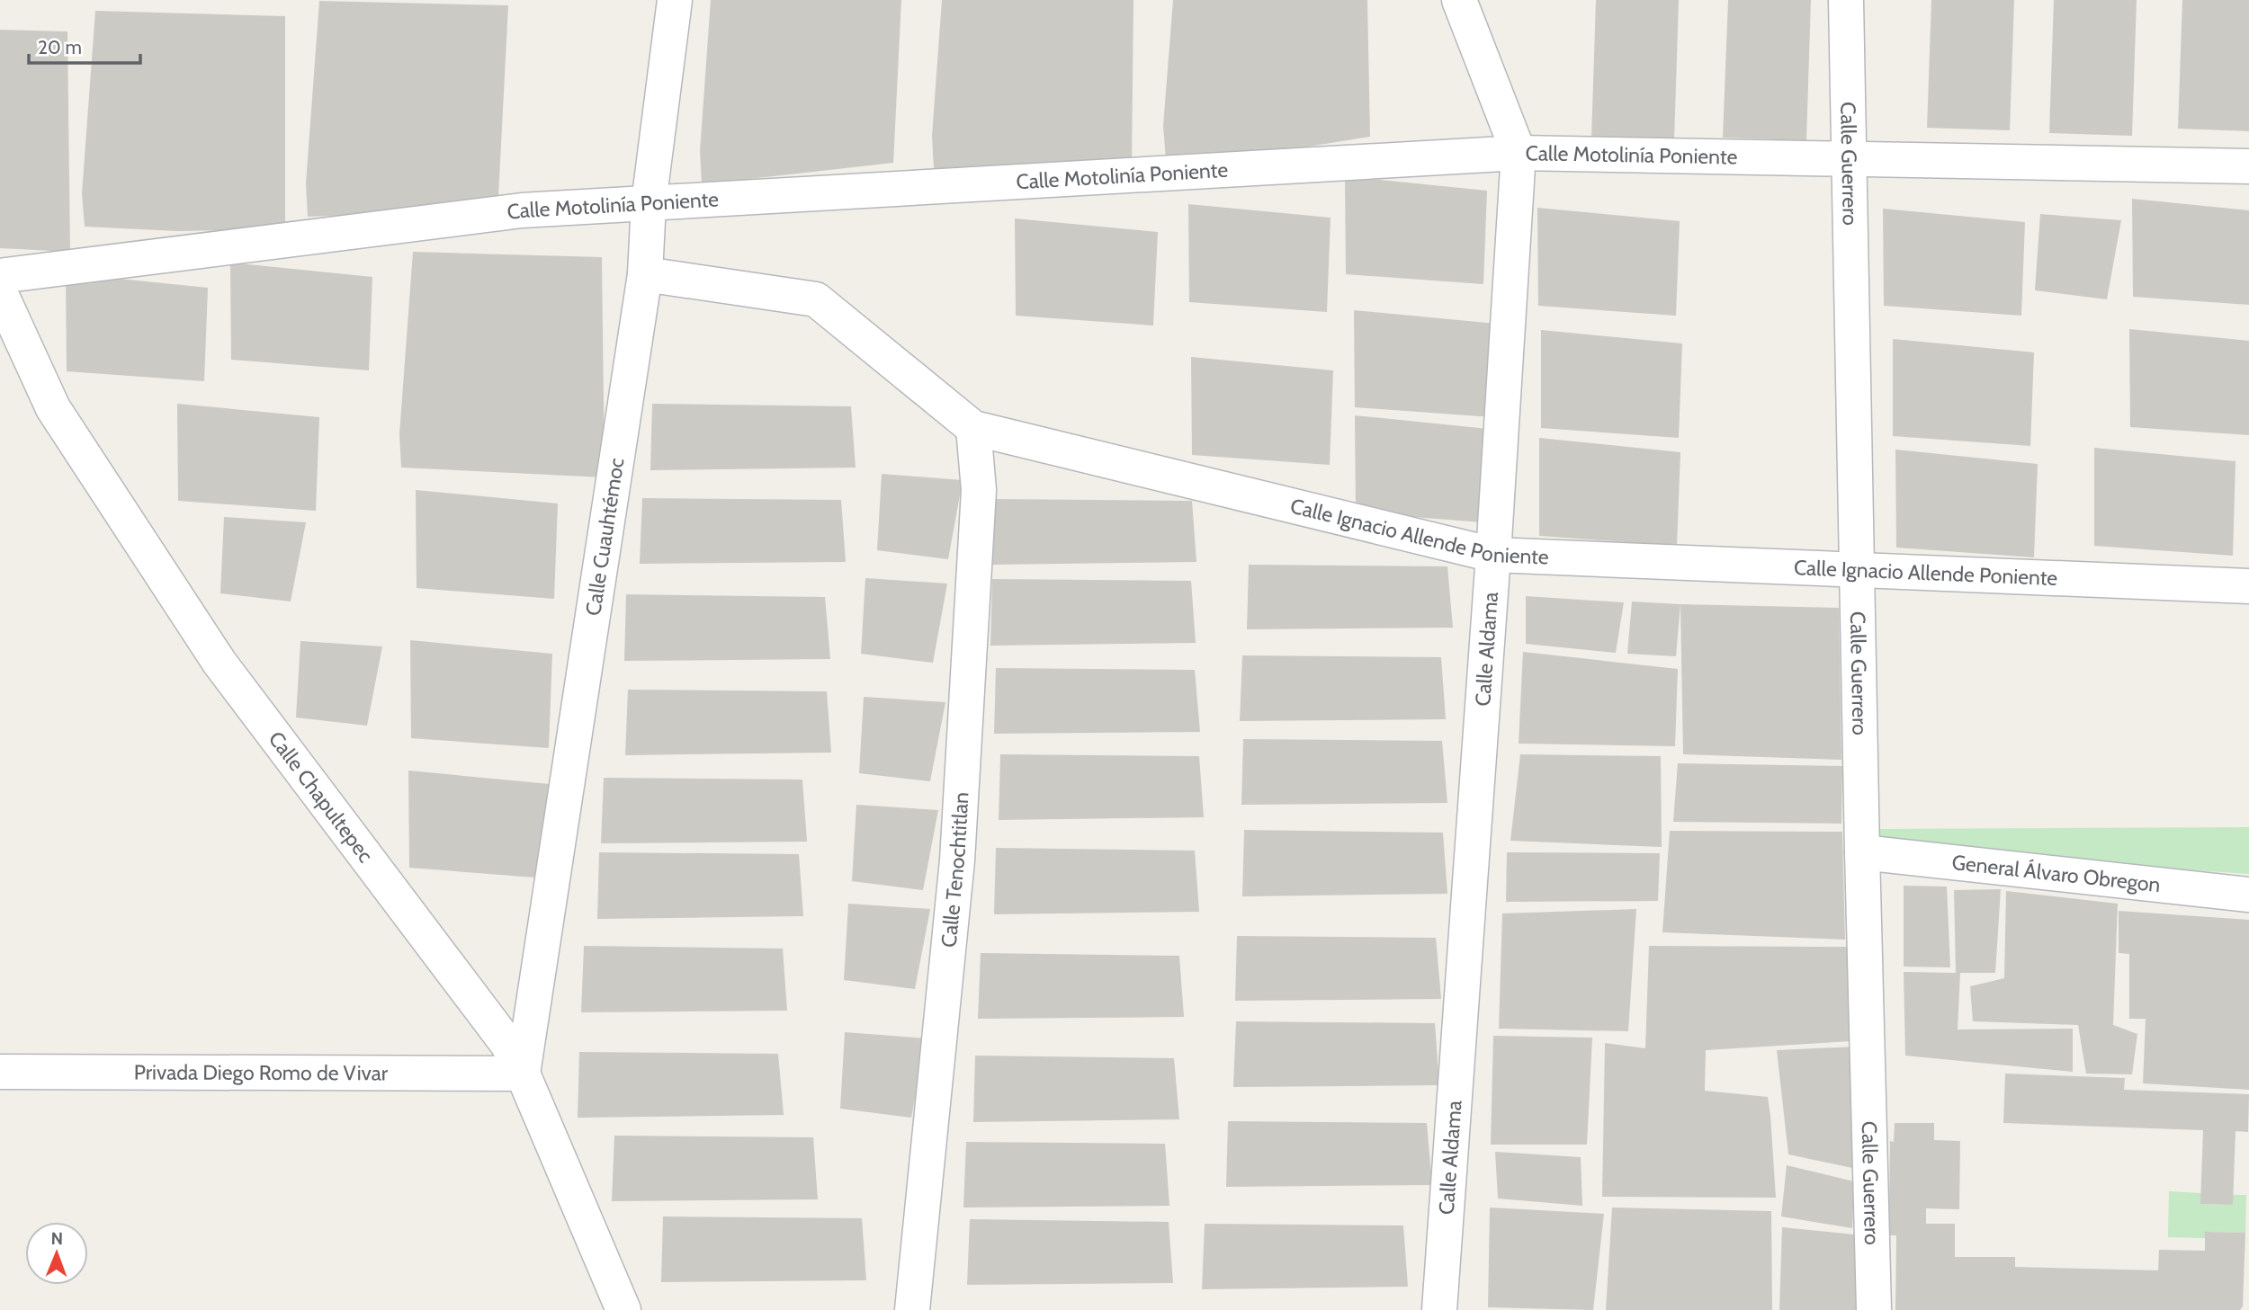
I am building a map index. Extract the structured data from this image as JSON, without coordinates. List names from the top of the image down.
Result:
{
  "streets": {
    "street": [
      "Calle Motolinía Poniente",
      "Calle Guerrero",
      "Calle Ignacio Allende Poniente",
      "Calle Cuauhtémoc",
      "Calle Aldama",
      "Calle Chapultepec",
      "Calle Tenochtitlan",
      "General Álvaro Obregon",
      "Privada Diego Romo de Vivar"
    ]
  },
  "crossings": [
    ["Calle Motolinía Poniente", "Calle Guerrero"],
    ["Calle Motolinía Poniente", "Calle Cuauhtémoc"],
    ["Calle Motolinía Poniente", "Calle Aldama"],
    ["Calle Guerrero", "Calle Ignacio Allende Poniente"],
    ["Calle Guerrero", "General Álvaro Obregon"],
    ["Calle Ignacio Allende Poniente", "Calle Cuauhtémoc"],
    ["Calle Ignacio Allende Poniente", "Calle Aldama"],
    ["Calle Ignacio Allende Poniente", "Calle Tenochtitlan"],
    ["Calle Cuauhtémoc", "Calle Chapultepec"],
    ["Calle Cuauhtémoc", "Privada Diego Romo de Vivar"],
    ["Calle Chapultepec", "Privada Diego Romo de Vivar"]
  ],
  "scale_bar": "20 m",
  "north": "top"
}
